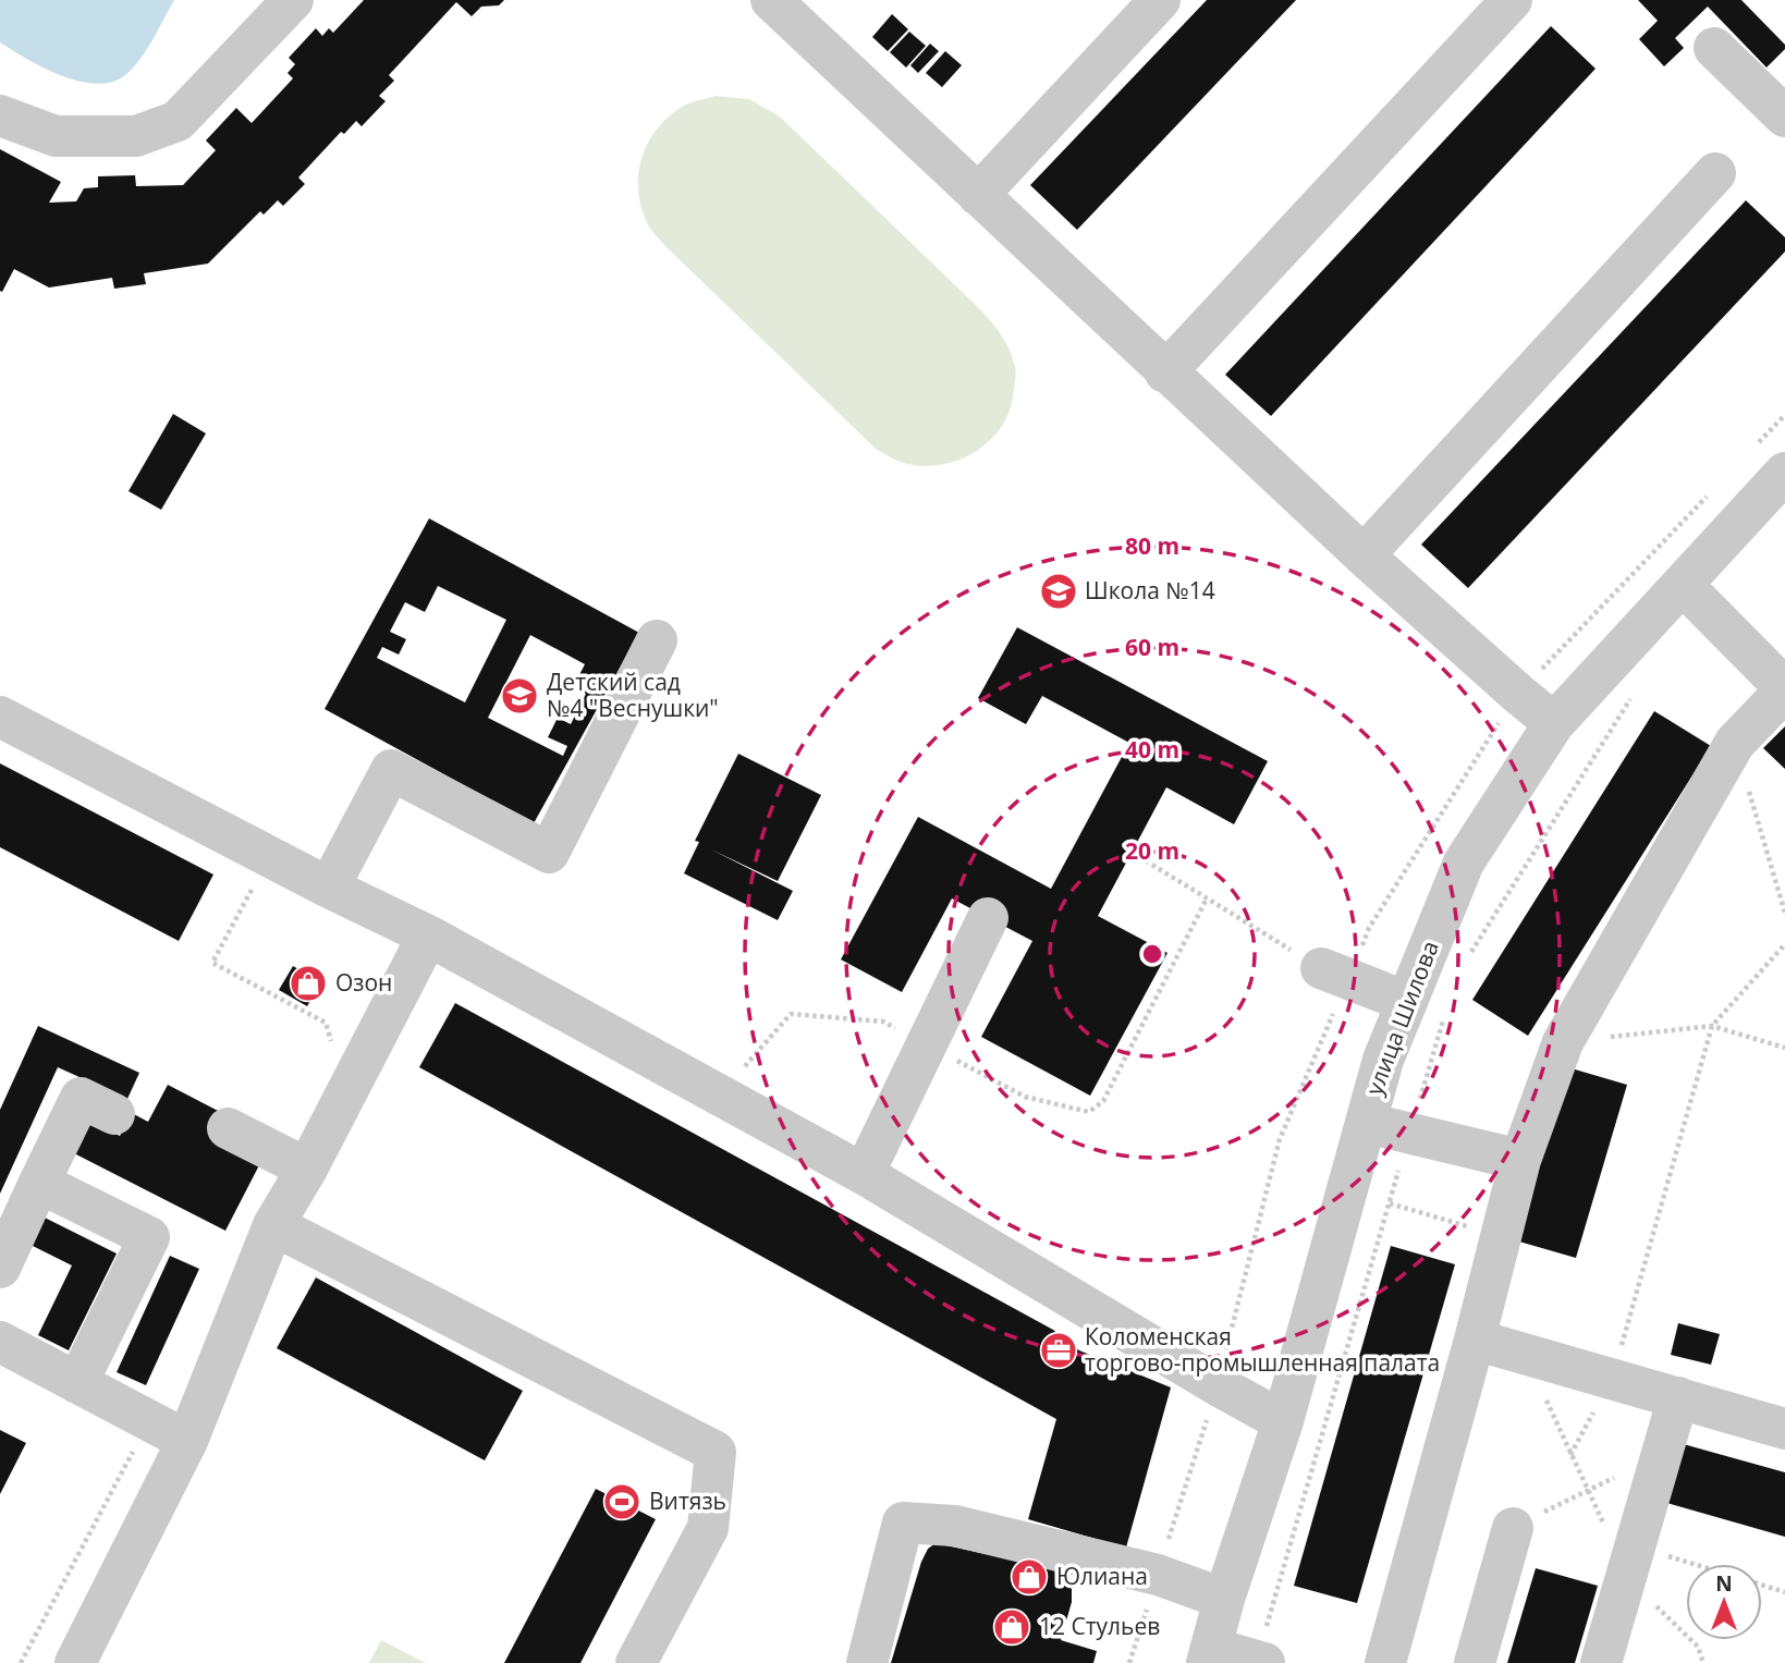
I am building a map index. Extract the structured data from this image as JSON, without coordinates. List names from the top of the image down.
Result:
{
  "streets": {
    "street": ["улица Шилова"]
  },
  "places": {
    "school or university": ["Школа №14", "Детский сад №4 \"Веснушки\""],
    "shop": ["Озон", "Юлиана", "12 Стульев"],
    "office": ["Коломенская торгово-промышленная палата"],
    "sports": ["Витязь"]
  },
  "north": "top",
  "rings": [
    "80 m",
    "60 m",
    "40 m",
    "20 m"
  ]
}
